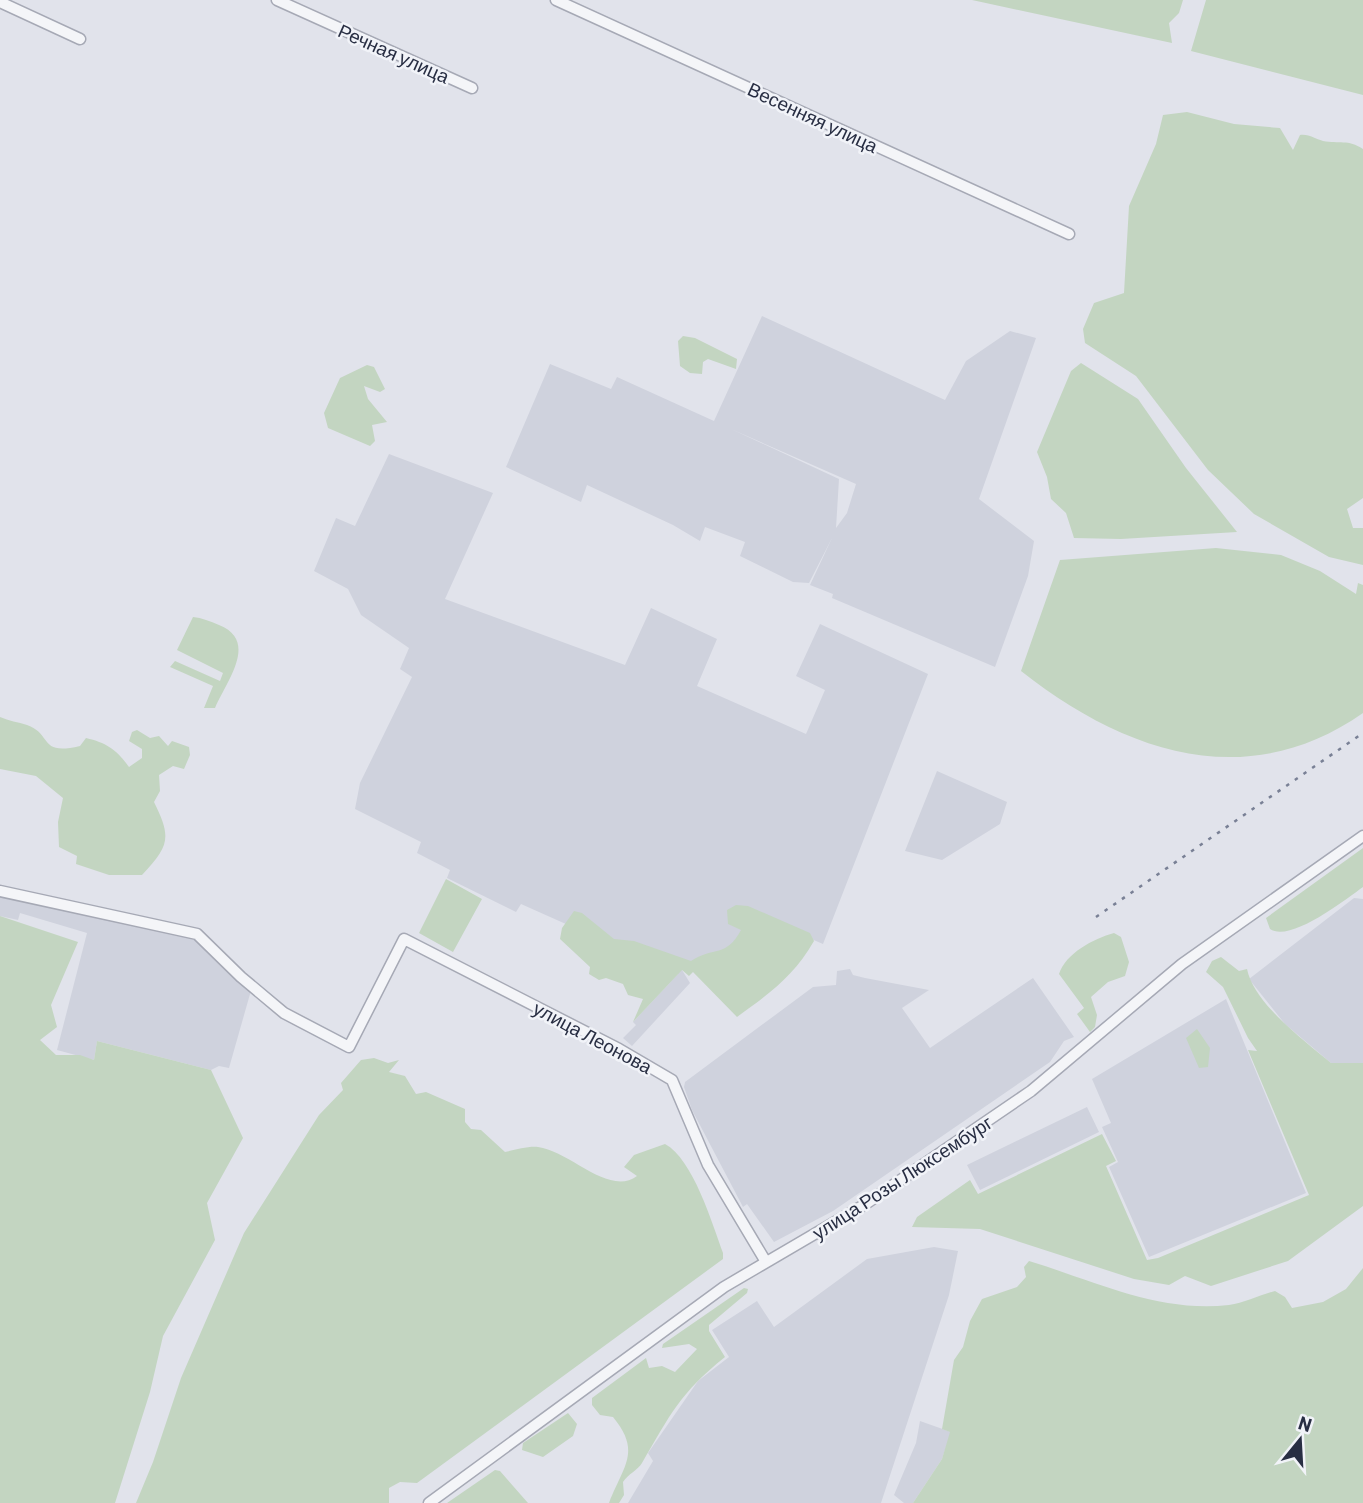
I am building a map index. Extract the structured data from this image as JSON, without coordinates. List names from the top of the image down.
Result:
{
  "streets": {
    "street": [
      "Речная улица",
      "Весенняя улица",
      "улица Леонова",
      "улица Розы Люксембург"
    ]
  },
  "crossings": [
    ["улица Леонова", "улица Розы Люксембург"]
  ],
  "north": "top"
}
